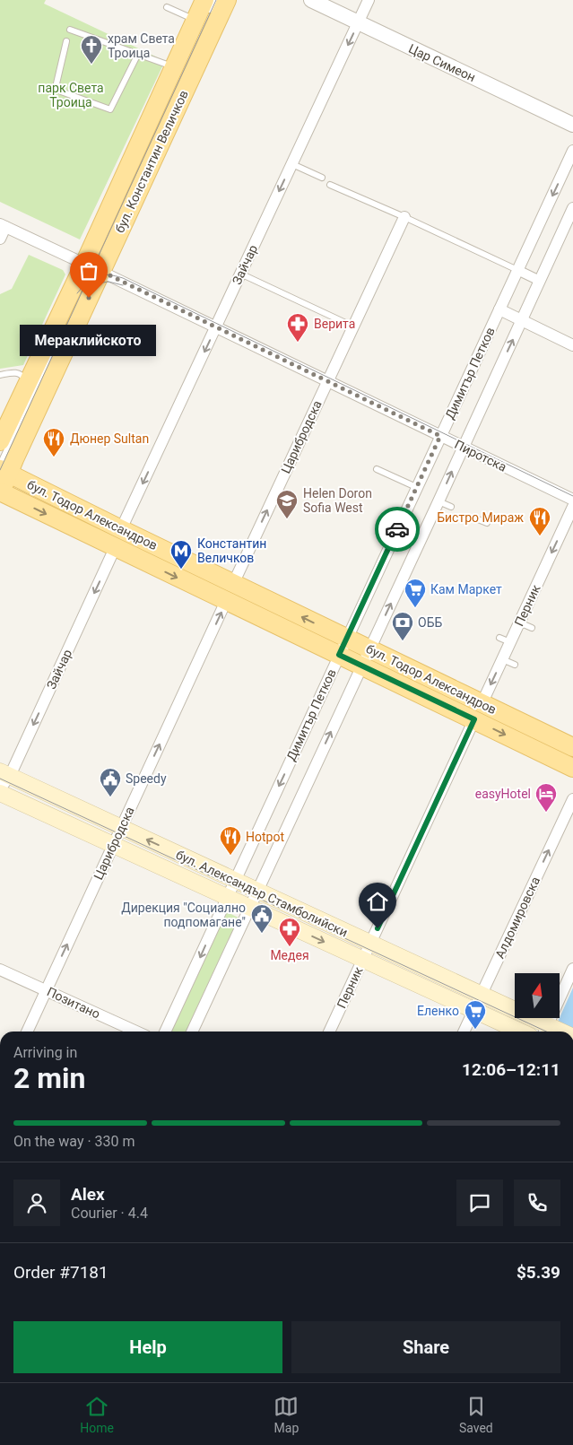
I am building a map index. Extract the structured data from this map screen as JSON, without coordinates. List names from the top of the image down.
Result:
{
  "streets": {
    "main road": ["бул. Константин Величков", "бул. Тодор Александров", "бул. Александър Стамболийски"],
    "street": [
      "Цар Симеон",
      "Зайчар",
      "Димитър Петков",
      "Царибродска",
      "Пиротска",
      "Перник",
      "Алдомировска",
      "Позитано"
    ]
  },
  "crossings": [
    ["Цар Симеон", "Зайчар"],
    ["бул. Константин Величков", "Пиротска"],
    ["бул. Константин Величков", "бул. Тодор Александров"],
    ["Зайчар", "Пиротска"],
    ["Зайчар", "бул. Тодор Александров"],
    ["Зайчар", "бул. Александър Стамболийски"],
    ["Димитър Петков", "Пиротска"],
    ["Димитър Петков", "бул. Тодор Александров"],
    ["Димитър Петков", "бул. Александър Стамболийски"],
    ["Царибродска", "Пиротска"],
    ["Царибродска", "бул. Тодор Александров"],
    ["Царибродска", "бул. Александър Стамболийски"],
    ["Царибродска", "Позитано"],
    ["бул. Тодор Александров", "Перник"],
    ["Перник", "бул. Александър Стамболийски"],
    ["бул. Александър Стамболийски", "Алдомировска"]
  ],
  "one_way": ["Зайчар", "Царибродска", "Алдомировска"],
  "parks": ["парк Света Троица"],
  "places": {
    "church": ["храм Света Троица"],
    "other": ["Мераклийското"],
    "pharmacy": ["Верита", "Медея"],
    "restaurant": ["Дюнер Sultan", "Бистро Мираж", "Hotpot"],
    "school or university": ["Helen Doron Sofia West"],
    "metro station": ["Константин Величков"],
    "supermarket": ["Кам Маркет", "Еленко"],
    "bank": ["ОББ"],
    "public building": ["Speedy", "Дирекция \"Социално подпомагане\""],
    "hotel": ["easyHotel"]
  },
  "north": "top",
  "page": {
    "bubble": "Мераклийското",
    "heading": ["2 min", "Arriving in", "12:06–12:11"],
    "panel": [
      "Alex",
      "Courier · 4.4",
      "Order #7181",
      "$5.39"
    ],
    "bar": "On the way · 330 m",
    "buttons": ["Help", "Share"],
    "tabs": ["Home", "Map", "Saved"]
  }
}
